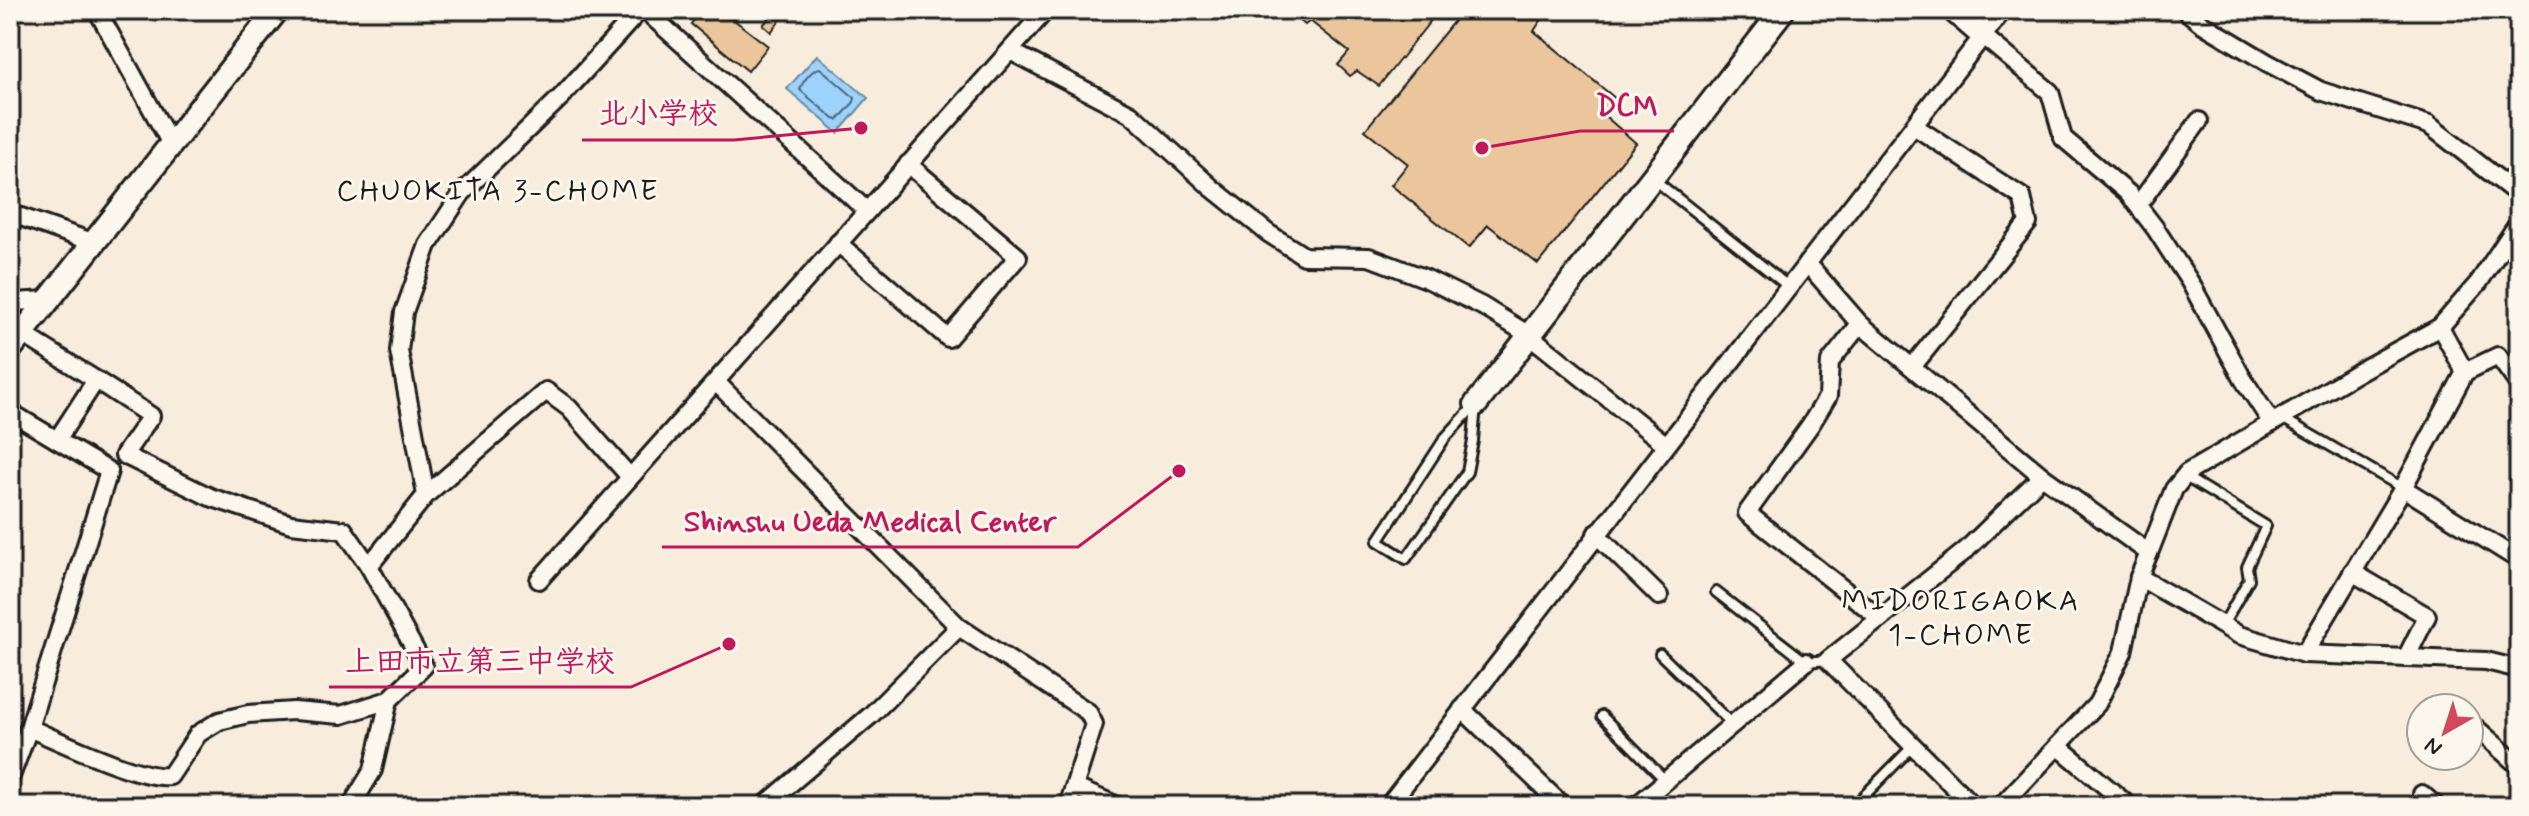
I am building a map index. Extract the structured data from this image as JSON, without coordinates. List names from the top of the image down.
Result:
{
  "districts": ["CHUOKITA 3-CHOME", "MIDORIGAOKA 1-CHOME"],
  "places": [
    "北小学校",
    "DCM",
    "Shinshu Ueda Medical Center",
    "上田市立第三中学校"
  ],
  "north": "bottom left"
}
